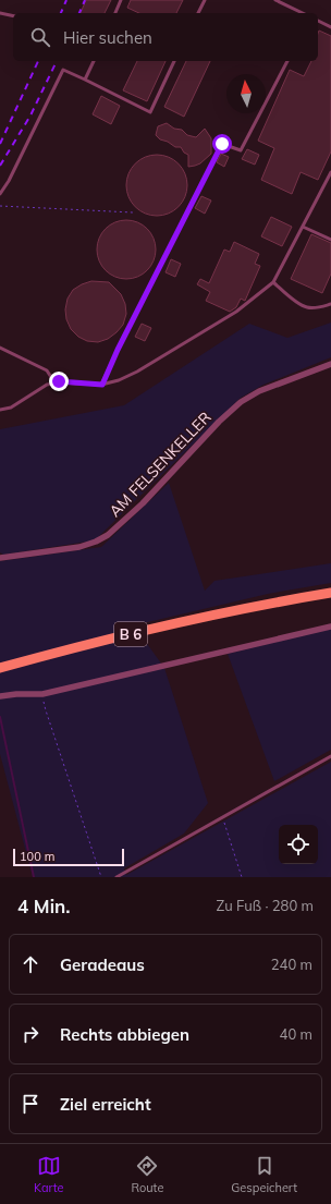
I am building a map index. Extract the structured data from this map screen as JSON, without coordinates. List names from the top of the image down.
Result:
{
  "streets": {
    "main road": ["B 6"],
    "street": ["AM FELSENKELLER"]
  },
  "scale_bar": "100 m",
  "north": "top",
  "page": {
    "search": "Hier suchen",
    "scale": "100 m",
    "heading": ["4 Min.", "Zu Fuß · 280 m"],
    "list": [
      ["Geradeaus", "240 m"],
      ["Rechts abbiegen", "40 m"],
      "Ziel erreicht"
    ],
    "nav": ["Karte", "Route", "Gespeichert"]
  }
}
